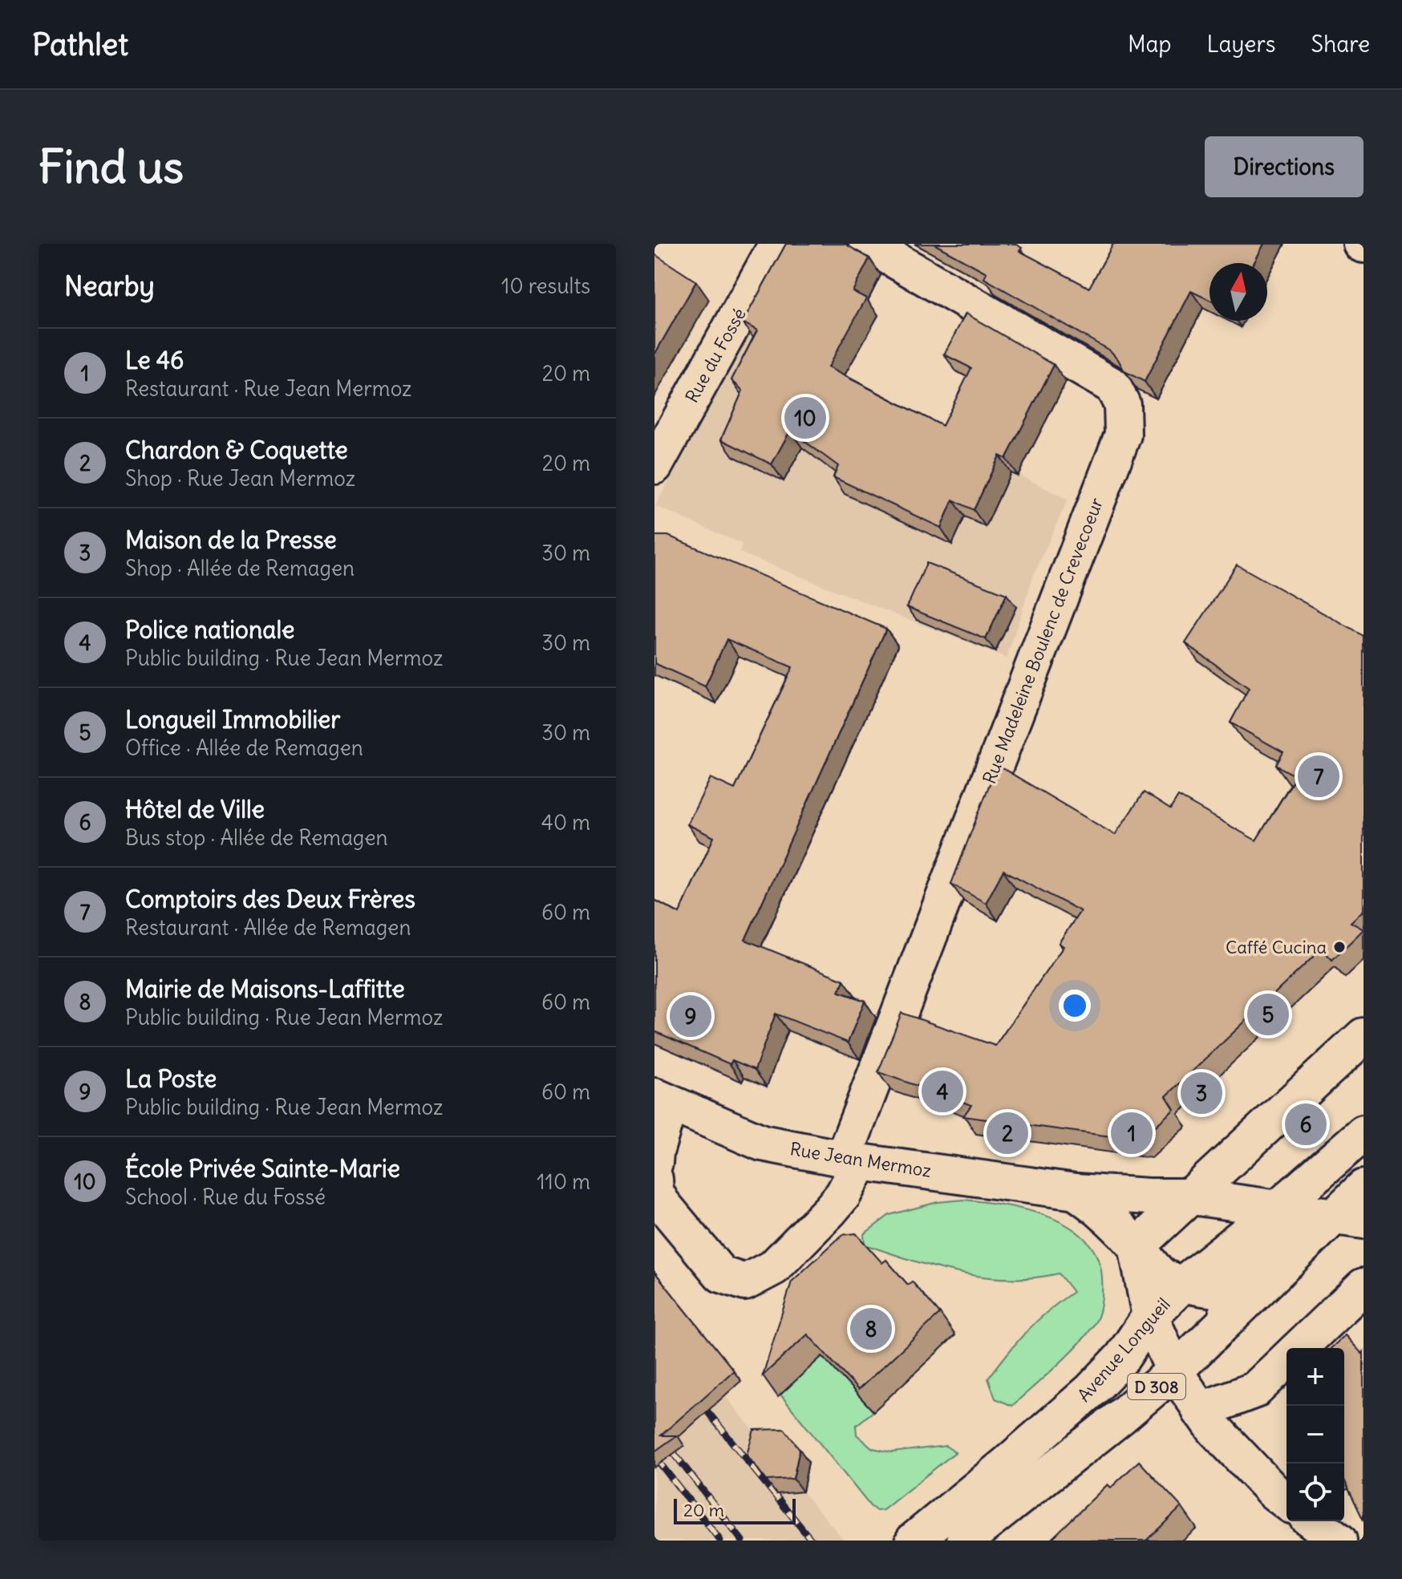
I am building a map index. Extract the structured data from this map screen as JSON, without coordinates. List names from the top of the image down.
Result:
{
  "streets": {
    "street": [
      "Rue du Fossé",
      "Rue Madeleine Boulenc de Crevecoeur",
      "Rue Jean Mermoz",
      "Avenue Longueil",
      "D 308"
    ]
  },
  "crossings": [
    ["Rue Madeleine Boulenc de Crevecoeur", "Rue Jean Mermoz"],
    ["Rue Jean Mermoz", "Avenue Longueil"],
    ["Rue Jean Mermoz", "D 308"]
  ],
  "places": ["Caffé Cucina"],
  "scale_bar": "20 m",
  "north": "top",
  "page": {
    "header": "Pathlet",
    "nav": ["Map", "Layers", "Share"],
    "buttons": "Directions",
    "title": "Find us",
    "heading": ["Nearby", "10 results"],
    "list": [
      {
        "mark": "1",
        "name": "Le 46",
        "note": "Restaurant · Rue Jean Mermoz",
        "value": "20 m"
      },
      {
        "mark": "2",
        "name": "Chardon & Coquette",
        "note": "Shop · Rue Jean Mermoz",
        "value": "20 m"
      },
      {
        "mark": "3",
        "name": "Maison de la Presse",
        "note": "Shop · Allée de Remagen",
        "value": "30 m"
      },
      {
        "mark": "4",
        "name": "Police nationale",
        "note": "Public building · Rue Jean Mermoz",
        "value": "30 m"
      },
      {
        "mark": "5",
        "name": "Longueil Immobilier",
        "note": "Office · Allée de Remagen",
        "value": "30 m"
      },
      {
        "mark": "6",
        "name": "Hôtel de Ville",
        "note": "Bus stop · Allée de Remagen",
        "value": "40 m"
      },
      {
        "mark": "7",
        "name": "Comptoirs des Deux Frères",
        "note": "Restaurant · Allée de Remagen",
        "value": "60 m"
      },
      {
        "mark": "8",
        "name": "Mairie de Maisons-Laffitte",
        "note": "Public building · Rue Jean Mermoz",
        "value": "60 m"
      },
      {
        "mark": "9",
        "name": "La Poste",
        "note": "Public building · Rue Jean Mermoz",
        "value": "60 m"
      },
      {
        "mark": "10",
        "name": "École Privée Sainte-Marie",
        "note": "School · Rue du Fossé",
        "value": "110 m"
      }
    ],
    "pins": [
      "10",
      "7",
      "5",
      "9",
      "4",
      "3",
      "6",
      "1",
      "2",
      "8"
    ],
    "map_buttons": ["+", "−"],
    "scale": "20 m"
  }
}
